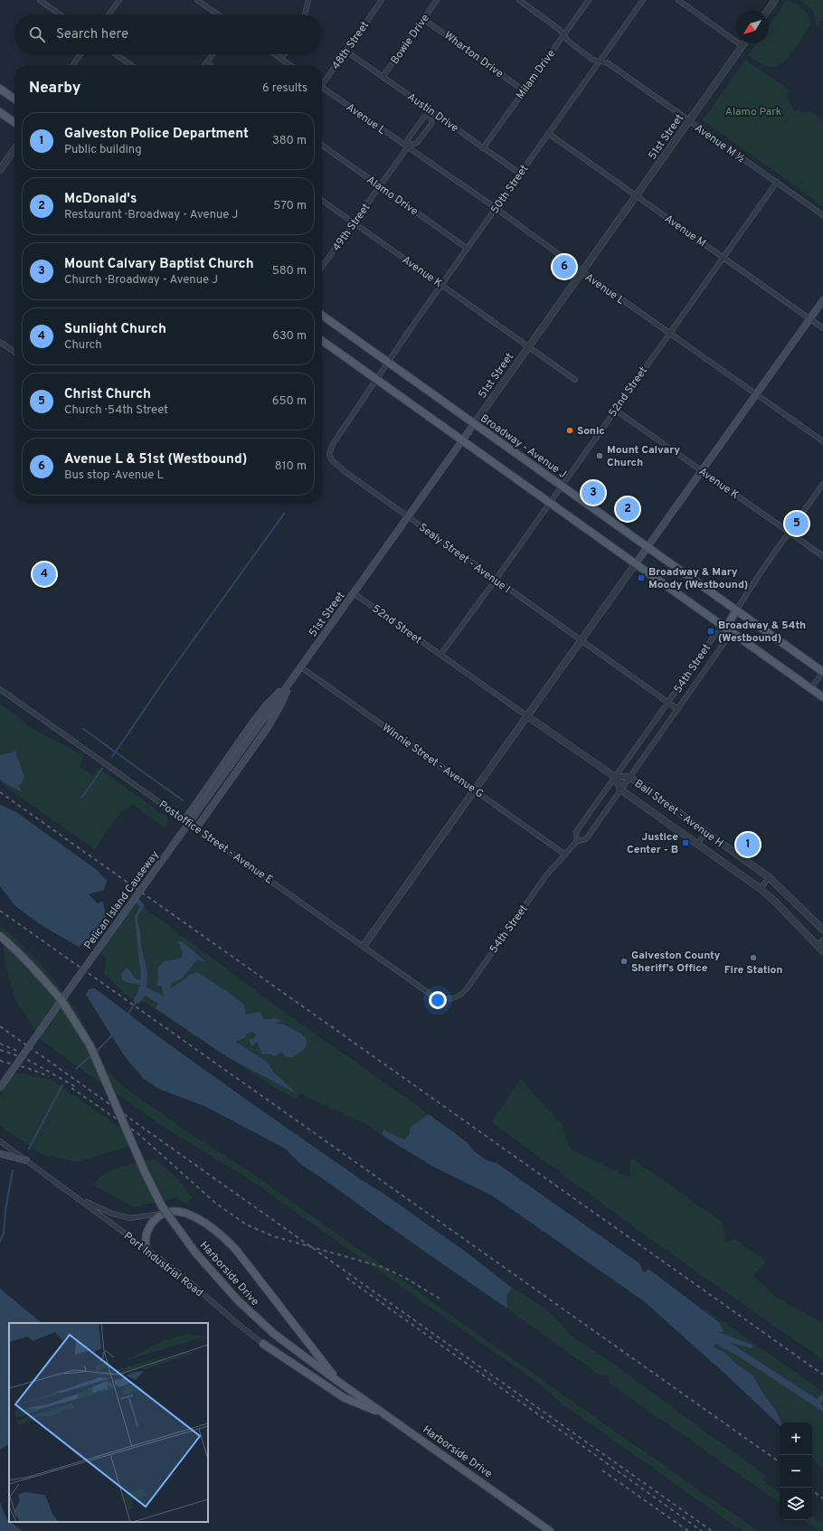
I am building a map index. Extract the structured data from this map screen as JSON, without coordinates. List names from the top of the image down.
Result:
{
  "streets": {
    "main road": [
      "51st Street",
      "Broadway - Avenue J",
      "Pelican Island Causeway",
      "Harborside Drive"
    ],
    "street": [
      "Bowie Drive",
      "48th Street",
      "Wharton Drive",
      "Milam Drive",
      "Austin Drive",
      "Avenue L",
      "Avenue M ½",
      "50th Street",
      "Alamo Drive",
      "49th Street",
      "Avenue M",
      "Avenue K",
      "52nd Street",
      "Sealy Street - Avenue I",
      "54th Street",
      "Winnie Street - Avenue G",
      "Ball Street - Avenue H",
      "Postoffice Street - Avenue E",
      "Port Industrial Road"
    ]
  },
  "crossings": [
    ["Bowie Drive", "Wharton Drive"],
    ["Bowie Drive", "Austin Drive"],
    ["48th Street", "Austin Drive"],
    ["Wharton Drive", "Milam Drive"],
    ["Milam Drive", "Austin Drive"],
    ["Milam Drive", "Avenue M ½"],
    ["Austin Drive", "50th Street"],
    ["Austin Drive", "49th Street"],
    ["Avenue L", "51st Street"],
    ["Avenue L", "50th Street"],
    ["Avenue L", "49th Street"],
    ["Avenue L", "52nd Street"],
    ["51st Street", "Avenue M ½"],
    ["51st Street", "Avenue M"],
    ["51st Street", "Avenue K"],
    ["51st Street", "52nd Street"],
    ["51st Street", "Broadway - Avenue J"],
    ["51st Street", "Sealy Street - Avenue I"],
    ["51st Street", "Winnie Street - Avenue G"],
    ["51st Street", "Pelican Island Causeway"],
    ["Avenue M ½", "50th Street"],
    ["Avenue M ½", "52nd Street"],
    ["50th Street", "Alamo Drive"],
    ["50th Street", "Avenue M"],
    ["50th Street", "Avenue K"],
    ["50th Street", "Broadway - Avenue J"],
    ["50th Street", "Sealy Street - Avenue I"],
    ["Alamo Drive", "49th Street"],
    ["49th Street", "Avenue K"],
    ["Avenue M", "52nd Street"],
    ["Avenue K", "52nd Street"],
    ["52nd Street", "Broadway - Avenue J"],
    ["52nd Street", "Sealy Street - Avenue I"],
    ["Sealy Street - Avenue I", "54th Street"],
    ["54th Street", "Winnie Street - Avenue G"],
    ["54th Street", "Ball Street - Avenue H"],
    ["54th Street", "Postoffice Street - Avenue E"],
    ["Pelican Island Causeway", "Harborside Drive"]
  ],
  "parks": ["Alamo Park"],
  "places": {
    "other": [
      "Sonic",
      "Mount Calvary Church",
      "Fire Station",
      "Galveston County Sheriff's Office"
    ],
    "transit": ["Broadway & Mary Moody (Westbound)", "Broadway & 54th (Westbound)", "Justice Center - B"]
  },
  "north": "bottom left",
  "page": {
    "search": "Search here",
    "heading": ["Nearby", "6 results"],
    "list": [
      {
        "mark": "1",
        "name": "Galveston Police Department",
        "note": "Public building",
        "value": "380 m"
      },
      {
        "mark": "2",
        "name": "McDonald's",
        "note": "Restaurant · Broadway - Avenue J",
        "value": "570 m"
      },
      {
        "mark": "3",
        "name": "Mount Calvary Baptist Church",
        "note": "Church · Broadway - Avenue J",
        "value": "580 m"
      },
      {
        "mark": "4",
        "name": "Sunlight Church",
        "note": "Church",
        "value": "630 m"
      },
      {
        "mark": "5",
        "name": "Christ Church",
        "note": "Church · 54th Street",
        "value": "650 m"
      },
      {
        "mark": "6",
        "name": "Avenue L & 51st (Westbound)",
        "note": "Bus stop · Avenue L",
        "value": "810 m"
      }
    ],
    "pins": [
      "6",
      "3",
      "2",
      "5",
      "4",
      "1"
    ],
    "map_buttons": ["+", "−"]
  }
}
